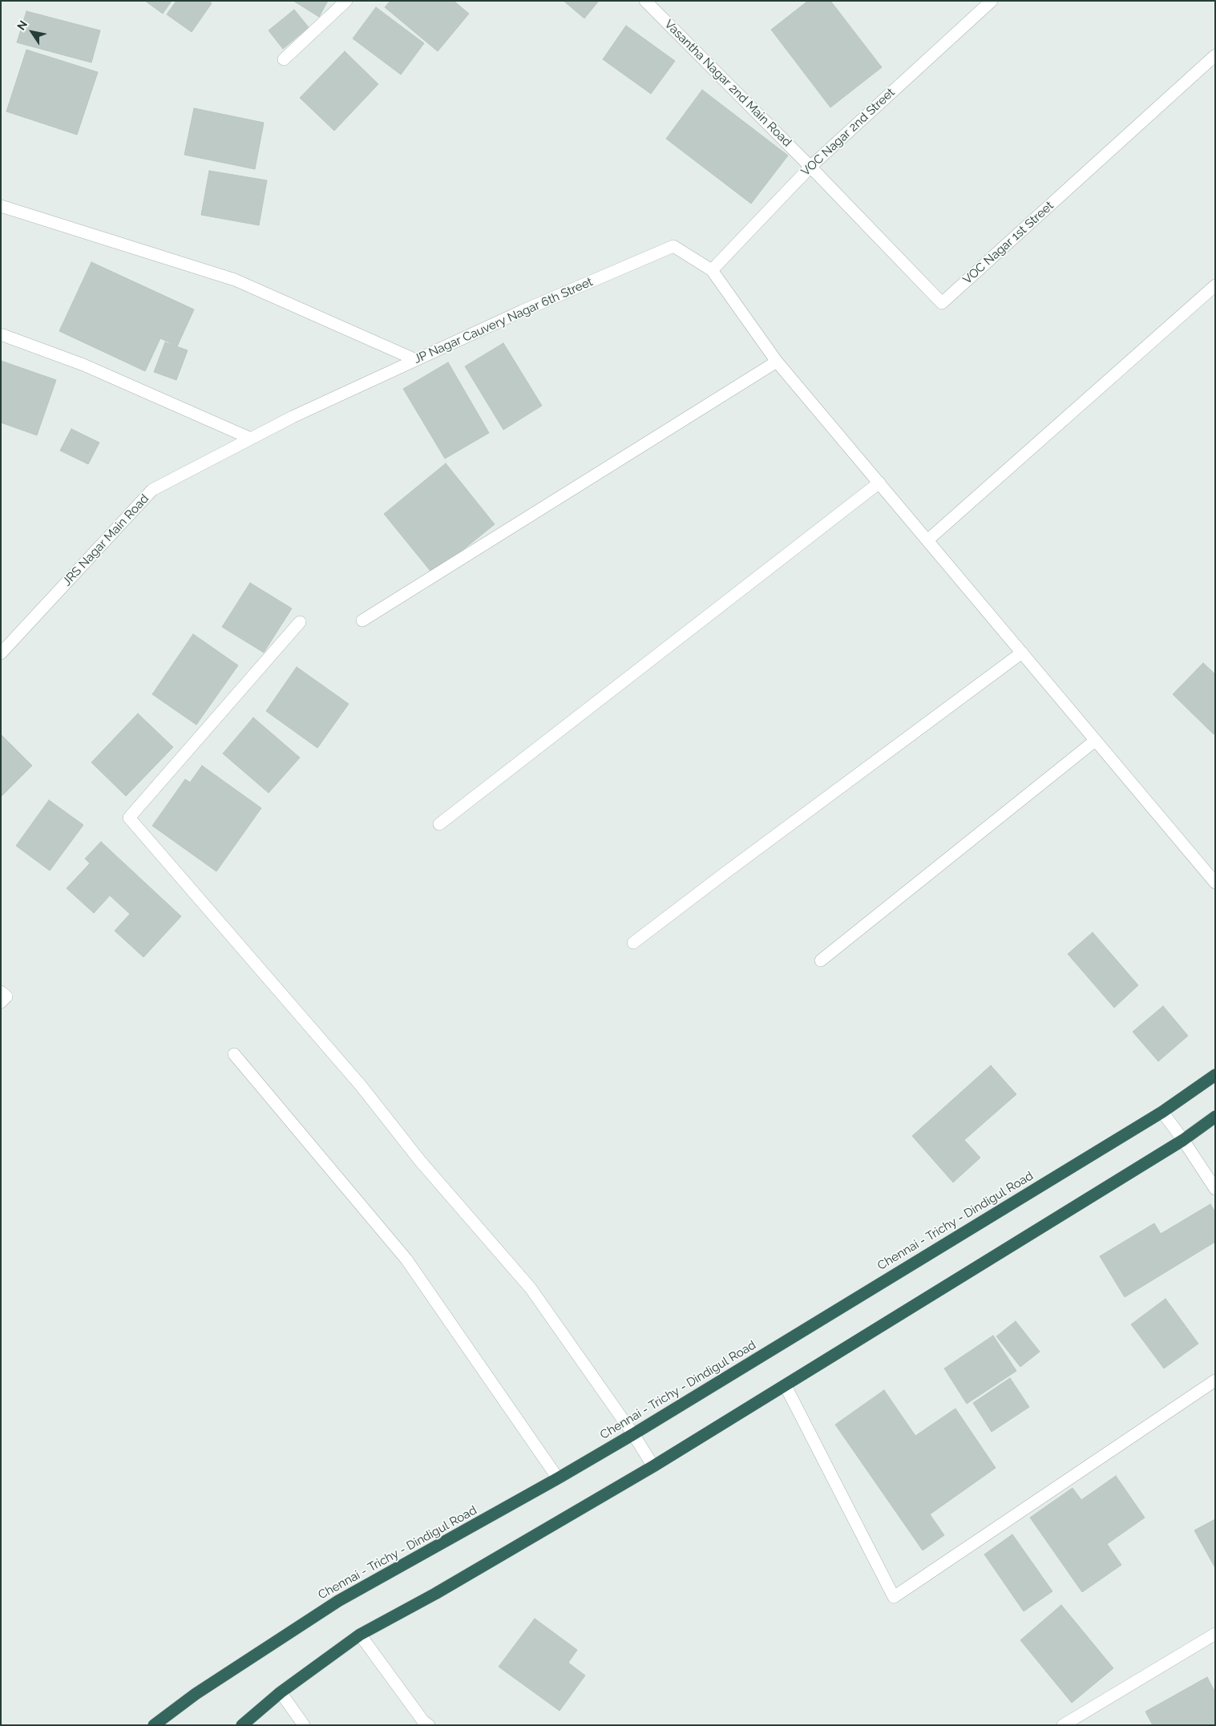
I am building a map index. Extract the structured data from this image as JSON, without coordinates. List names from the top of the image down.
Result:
{
  "streets": {
    "highway": ["Chennai - Trichy - Dindigul Road"],
    "street": [
      "Vasantha Nagar 2nd Main Road",
      "VOC Nagar 2nd Street",
      "VOC Nagar 1st Street",
      "JP Nagar Cauvery Nagar 6th Street",
      "JRS Nagar Main Road"
    ]
  },
  "crossings": [
    ["Vasantha Nagar 2nd Main Road", "VOC Nagar 2nd Street"],
    ["Vasantha Nagar 2nd Main Road", "VOC Nagar 1st Street"],
    ["VOC Nagar 2nd Street", "VOC Nagar 1st Street"],
    ["VOC Nagar 2nd Street", "JP Nagar Cauvery Nagar 6th Street"],
    ["JP Nagar Cauvery Nagar 6th Street", "JRS Nagar Main Road"]
  ],
  "north": "top left"
}
